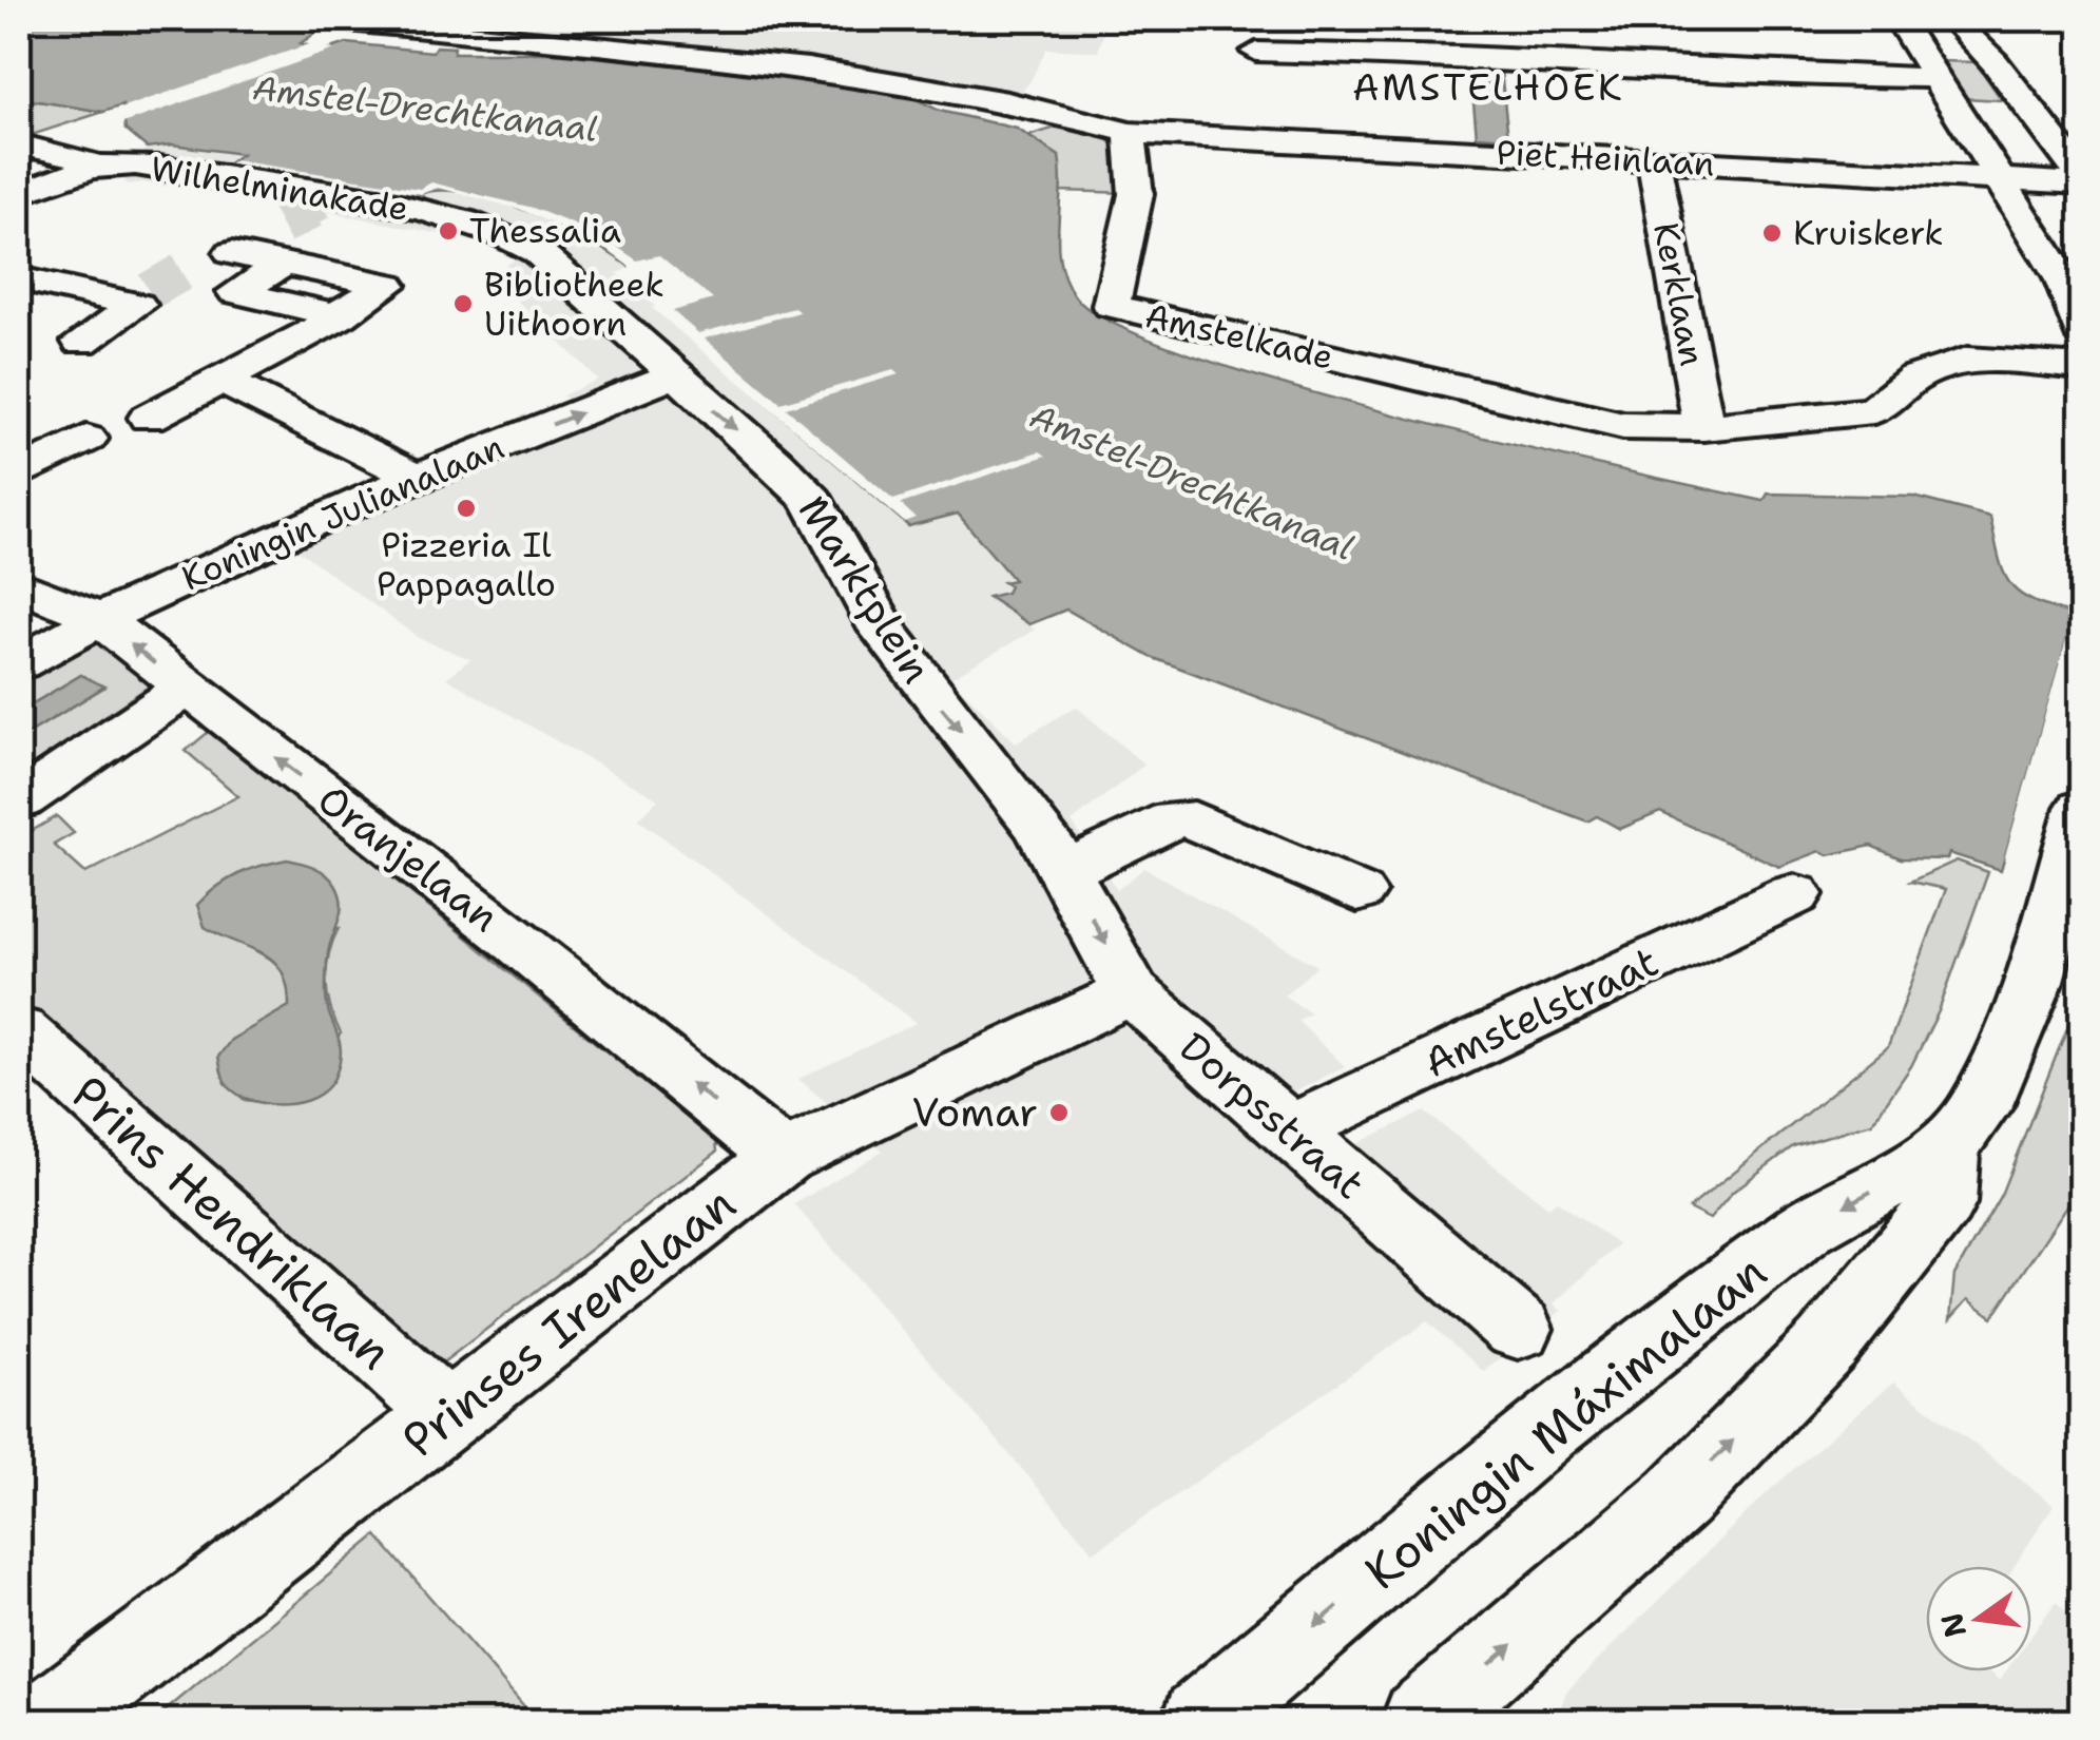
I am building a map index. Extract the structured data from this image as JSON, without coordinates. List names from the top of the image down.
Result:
{
  "streets": {
    "street": [
      "Piet Heinlaan",
      "Wilhelminakade",
      "Kerklaan",
      "Amstelkade",
      "Koningin Julianalaan",
      "Marktplein",
      "Oranjelaan",
      "Amstelstraat",
      "Dorpsstraat",
      "Prins Hendriklaan",
      "Prinses Irenelaan",
      "Koningin Máximalaan"
    ]
  },
  "crossings": [
    ["Piet Heinlaan", "Kerklaan"],
    ["Piet Heinlaan", "Amstelkade"],
    ["Wilhelminakade", "Marktplein"],
    ["Kerklaan", "Amstelkade"],
    ["Koningin Julianalaan", "Marktplein"],
    ["Koningin Julianalaan", "Oranjelaan"],
    ["Marktplein", "Dorpsstraat"],
    ["Oranjelaan", "Prinses Irenelaan"],
    ["Amstelstraat", "Dorpsstraat"],
    ["Dorpsstraat", "Prinses Irenelaan"],
    ["Prins Hendriklaan", "Prinses Irenelaan"]
  ],
  "one_way": ["Koningin Julianalaan", "Marktplein", "Oranjelaan"],
  "districts": ["AMSTELHOEK"],
  "water": ["Amstel-Drechtkanaal"],
  "places": [
    "Thessalia",
    "Kruiskerk",
    "Bibliotheek Uithoorn",
    "Pizzeria Il Pappagallo",
    "Vomar"
  ],
  "north": "left"
}
